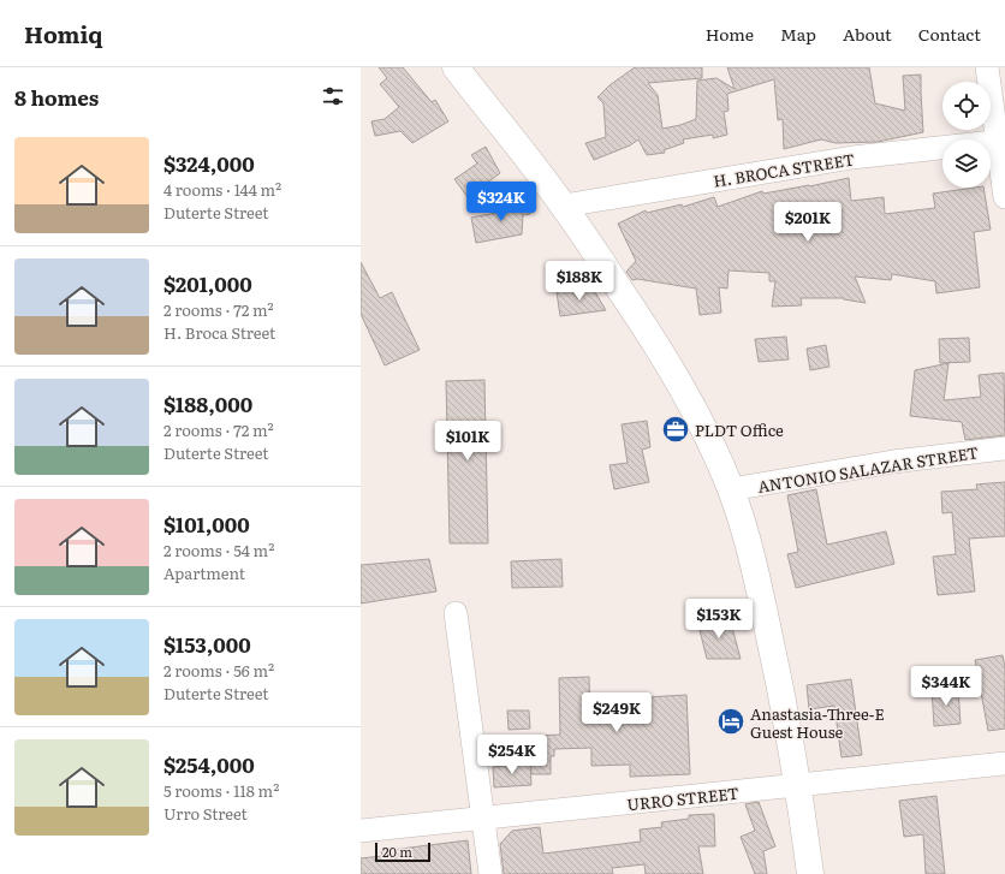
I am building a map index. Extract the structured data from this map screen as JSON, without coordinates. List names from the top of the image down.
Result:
{
  "streets": {
    "street": ["H. BROCA STREET", "ANTONIO SALAZAR STREET", "URRO STREET"]
  },
  "places": {
    "office": ["PLDT Office"],
    "hotel": ["Anastasia-Three-E Guest House"]
  },
  "scale_bar": "20 m",
  "page": {
    "header": "Homiq",
    "nav": [
      "Home",
      "Map",
      "About",
      "Contact"
    ],
    "heading": "8 homes",
    "list": [
      {
        "name": "$324,000",
        "note": "4 rooms · 144 m² · Duterte Street"
      },
      {
        "name": "$201,000",
        "note": "2 rooms · 72 m² · H. Broca Street"
      },
      {
        "name": "$188,000",
        "note": "2 rooms · 72 m² · Duterte Street"
      },
      {
        "name": "$101,000",
        "note": "2 rooms · 54 m² · Apartment"
      },
      {
        "name": "$153,000",
        "note": "2 rooms · 56 m² · Duterte Street"
      },
      {
        "name": "$254,000",
        "note": "5 rooms · 118 m² · Urro Street"
      }
    ],
    "price": [
      "$324K",
      "$201K",
      "$188K",
      "$101K",
      "$153K",
      "$344K",
      "$249K",
      "$254K"
    ],
    "scale": "20 m"
  }
}
